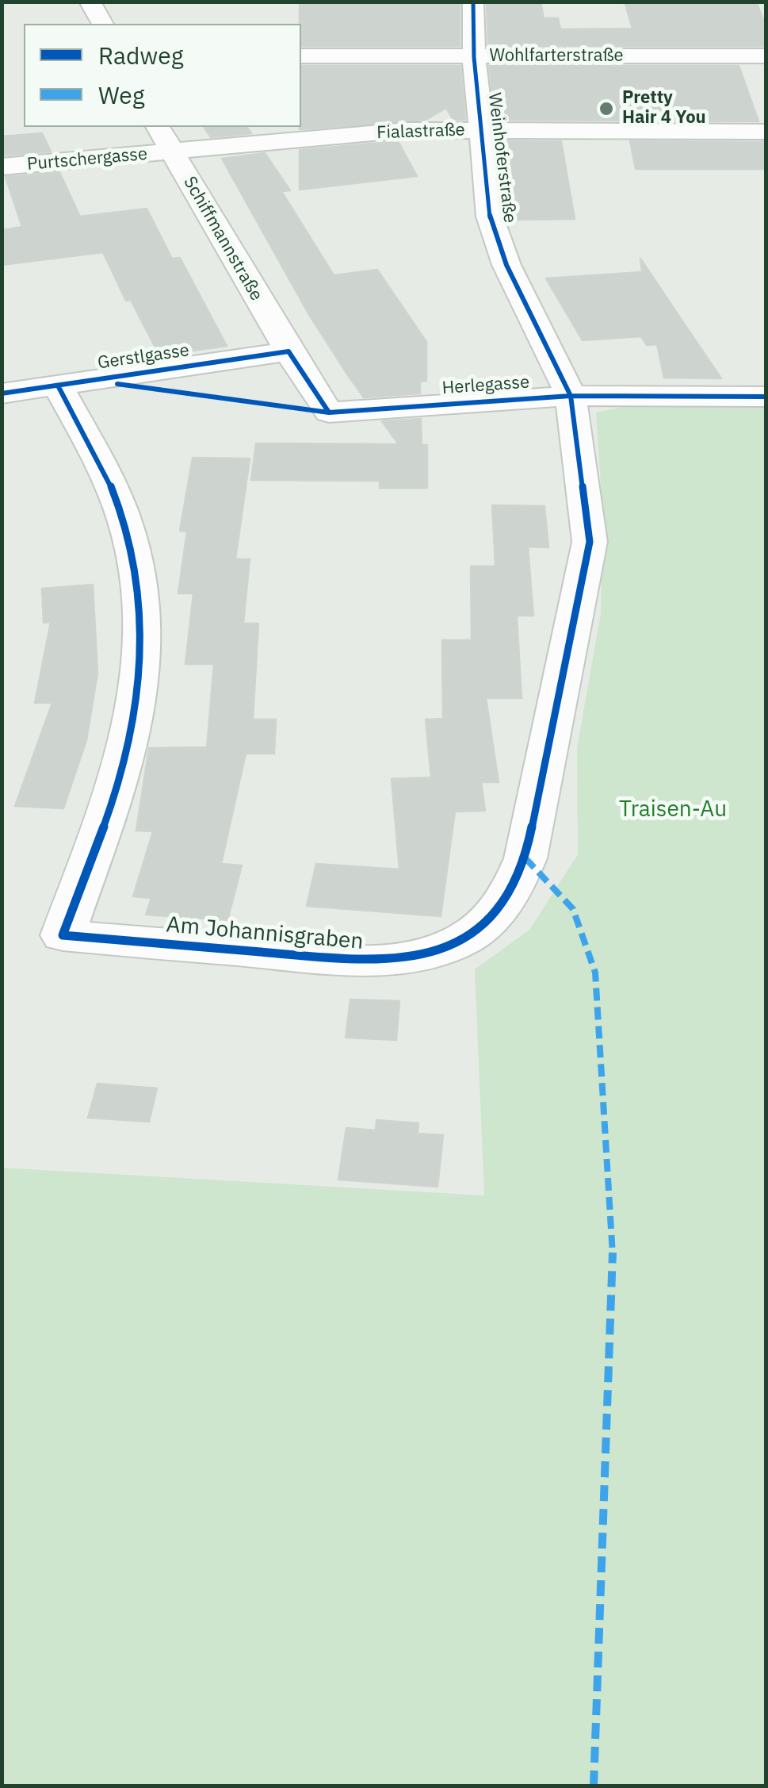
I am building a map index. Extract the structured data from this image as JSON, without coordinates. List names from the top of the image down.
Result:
{
  "streets": {
    "street": [
      "Wohlfarterstraße",
      "Fialastraße",
      "Weinhoferstraße",
      "Purtschergasse",
      "Schiffmannstraße",
      "Gerstlgasse",
      "Herlegasse",
      "Am Johannisgraben"
    ]
  },
  "crossings": [
    ["Wohlfarterstraße", "Weinhoferstraße"],
    ["Fialastraße", "Weinhoferstraße"],
    ["Fialastraße", "Purtschergasse"],
    ["Fialastraße", "Schiffmannstraße"],
    ["Weinhoferstraße", "Herlegasse"],
    ["Weinhoferstraße", "Am Johannisgraben"],
    ["Purtschergasse", "Schiffmannstraße"],
    ["Schiffmannstraße", "Gerstlgasse"],
    ["Schiffmannstraße", "Herlegasse"],
    ["Gerstlgasse", "Herlegasse"],
    ["Gerstlgasse", "Am Johannisgraben"],
    ["Herlegasse", "Am Johannisgraben"]
  ],
  "parks": ["Traisen-Au"],
  "places": ["Pretty Hair 4 You"],
  "legend": ["Radweg", "Weg"]
}
